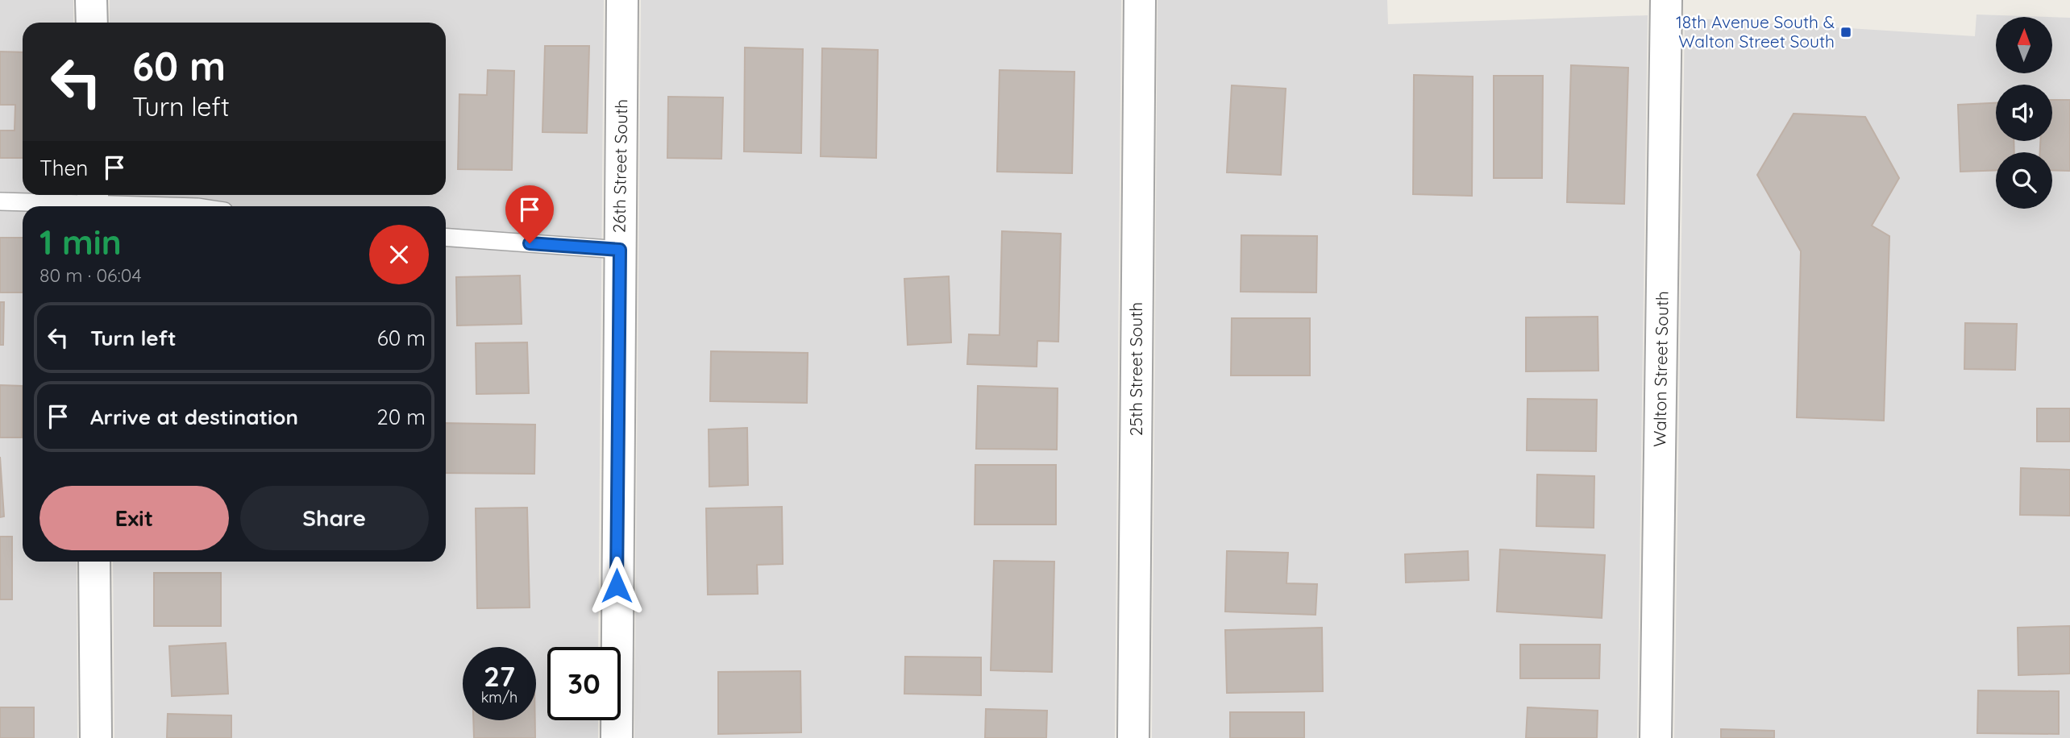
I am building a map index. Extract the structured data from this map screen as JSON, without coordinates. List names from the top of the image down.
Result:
{
  "streets": {
    "street": ["26th Street South", "25th Street South", "Walton Street South"]
  },
  "places": {
    "transit": ["18th Avenue South & Walton Street South"]
  },
  "north": "top",
  "page": {
    "turn": ["60 m", "Turn left"],
    "then": "Then",
    "heading": ["1 min", "80 m · 06:04"],
    "list": [
      {
        "name": "Turn left",
        "value": "60 m"
      },
      {
        "name": "Arrive at destination",
        "value": "20 m"
      }
    ],
    "buttons": ["Exit", "Share"],
    "speed": "27 km/h",
    "limit": "30"
  }
}
